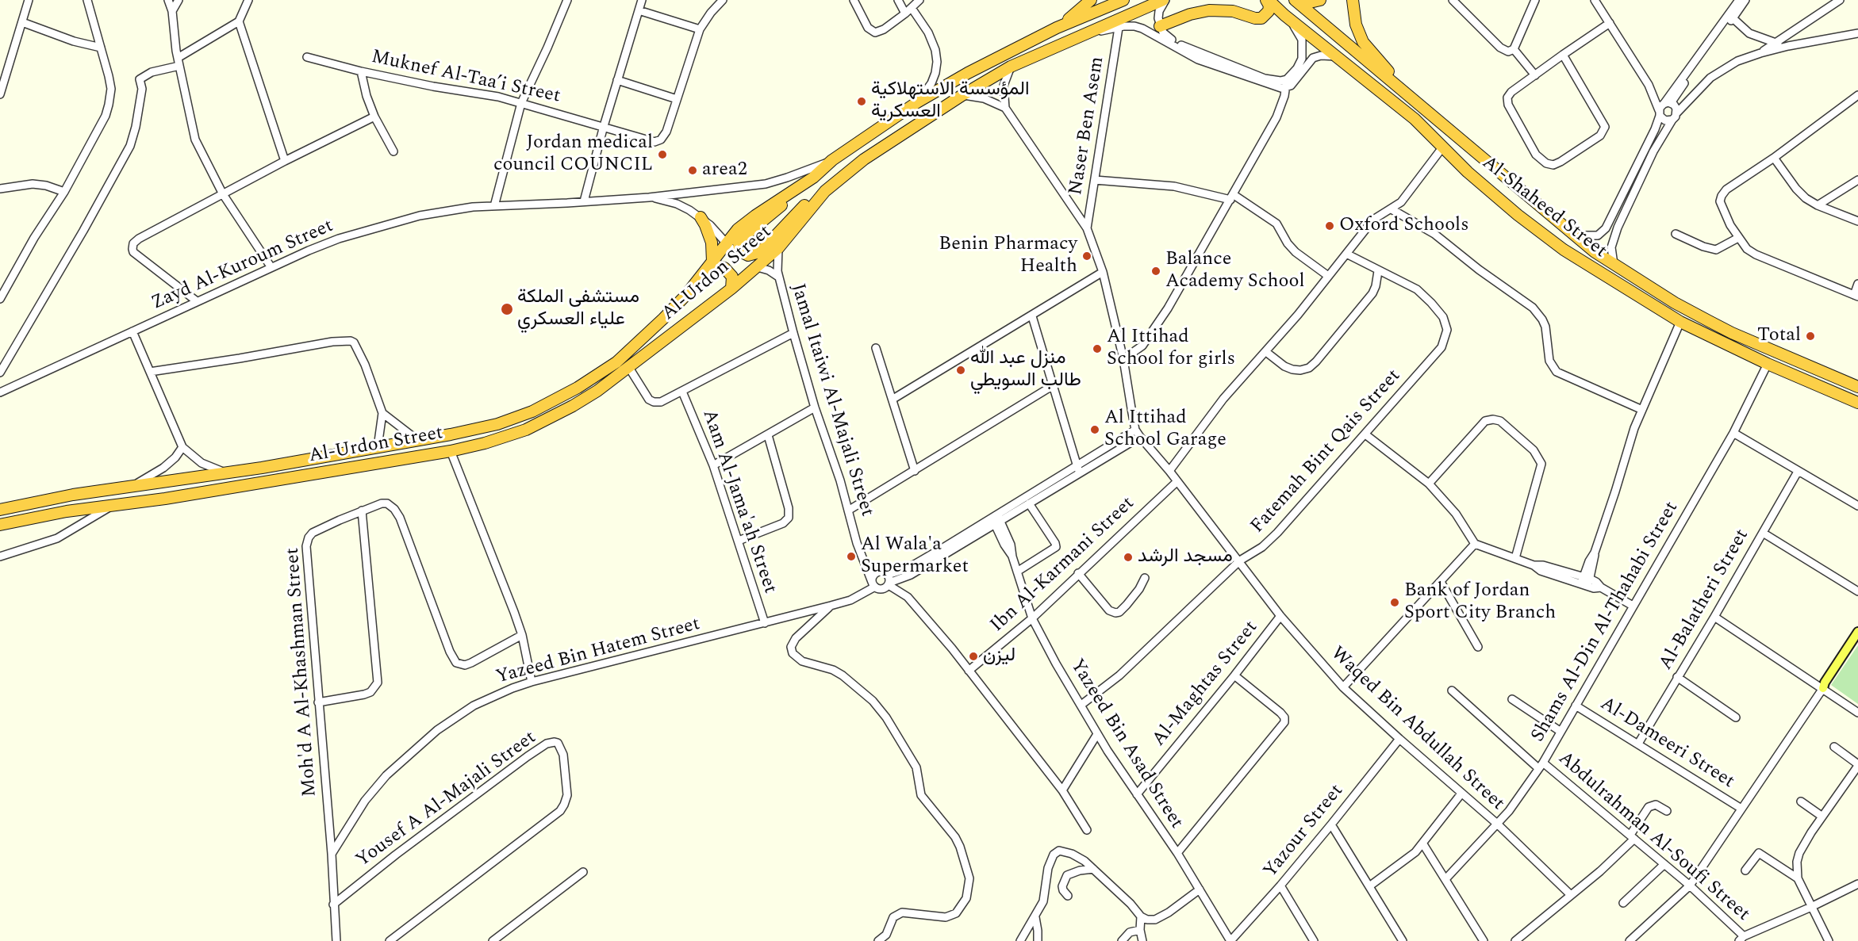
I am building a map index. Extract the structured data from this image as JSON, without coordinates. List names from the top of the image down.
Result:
{
  "streets": {
    "highway": ["Al-Shaheed Street", "Al-Urdon Street"],
    "street": [
      "Muknef Al-Taa’i Street",
      "Naser Ben Asem",
      "Zayd Al-Kuroum Street",
      "Jamal Itaiwi Al-Majali Street",
      "Fatemah Bint Qais Street",
      "Aam Al-Jama'ah Street",
      "Ibn Al-Karmani Street",
      "Al-Balatheri Street",
      "Shams Al-Din Al-Thahabi Street",
      "Yazeed Bin Hatem Street",
      "Moh'd A Al-Khashman Street",
      "Al-Maghtas Street",
      "Waqed Bin Abdullah Street",
      "Al-Dameeri Street",
      "Yazeed Bin Asad Street",
      "Yousef A Al-Majali Street",
      "Yazour Street",
      "Abdulrahman Al-Soufi Street"
    ]
  },
  "crossings": [
    ["Naser Ben Asem", "Waqed Bin Abdullah Street"],
    ["Al-Shaheed Street", "Shams Al-Din Al-Thahabi Street"],
    ["Zayd Al-Kuroum Street", "Al-Urdon Street"],
    ["Al-Urdon Street", "Jamal Itaiwi Al-Majali Street"],
    ["Jamal Itaiwi Al-Majali Street", "Yazeed Bin Hatem Street"],
    ["Fatemah Bint Qais Street", "Waqed Bin Abdullah Street"],
    ["Fatemah Bint Qais Street", "Yazeed Bin Asad Street"],
    ["Aam Al-Jama'ah Street", "Yazeed Bin Hatem Street"],
    ["Ibn Al-Karmani Street", "Waqed Bin Abdullah Street"],
    ["Ibn Al-Karmani Street", "Yazeed Bin Asad Street"],
    ["Al-Balatheri Street", "Al-Dameeri Street"],
    ["Shams Al-Din Al-Thahabi Street", "Waqed Bin Abdullah Street"],
    ["Shams Al-Din Al-Thahabi Street", "Al-Dameeri Street"],
    ["Shams Al-Din Al-Thahabi Street", "Abdulrahman Al-Soufi Street"],
    ["Yazeed Bin Hatem Street", "Moh'd A Al-Khashman Street"],
    ["Moh'd A Al-Khashman Street", "Yousef A Al-Majali Street"],
    ["Al-Maghtas Street", "Waqed Bin Abdullah Street"],
    ["Al-Maghtas Street", "Yazeed Bin Asad Street"],
    ["Waqed Bin Abdullah Street", "Yazour Street"],
    ["Yazeed Bin Asad Street", "Yazour Street"]
  ],
  "places": [
    "المؤسسة الاستهلاكية العسكرية",
    "Jordan medical council COUNCIL",
    "area2",
    "Oxford Schools",
    "Benin Pharmacy Health",
    "Balance Academy School",
    "مستشفى الملكة علياء العسكري",
    "Total",
    "Al Ittihad School for girls",
    "منزل عبد الله طالب السويطي",
    "Al Ittihad School Garage",
    "Al Wala'a Supermarket",
    "مسجد الرشد",
    "Bank of Jordan Sport City Branch",
    "ليزن"
  ]
}
